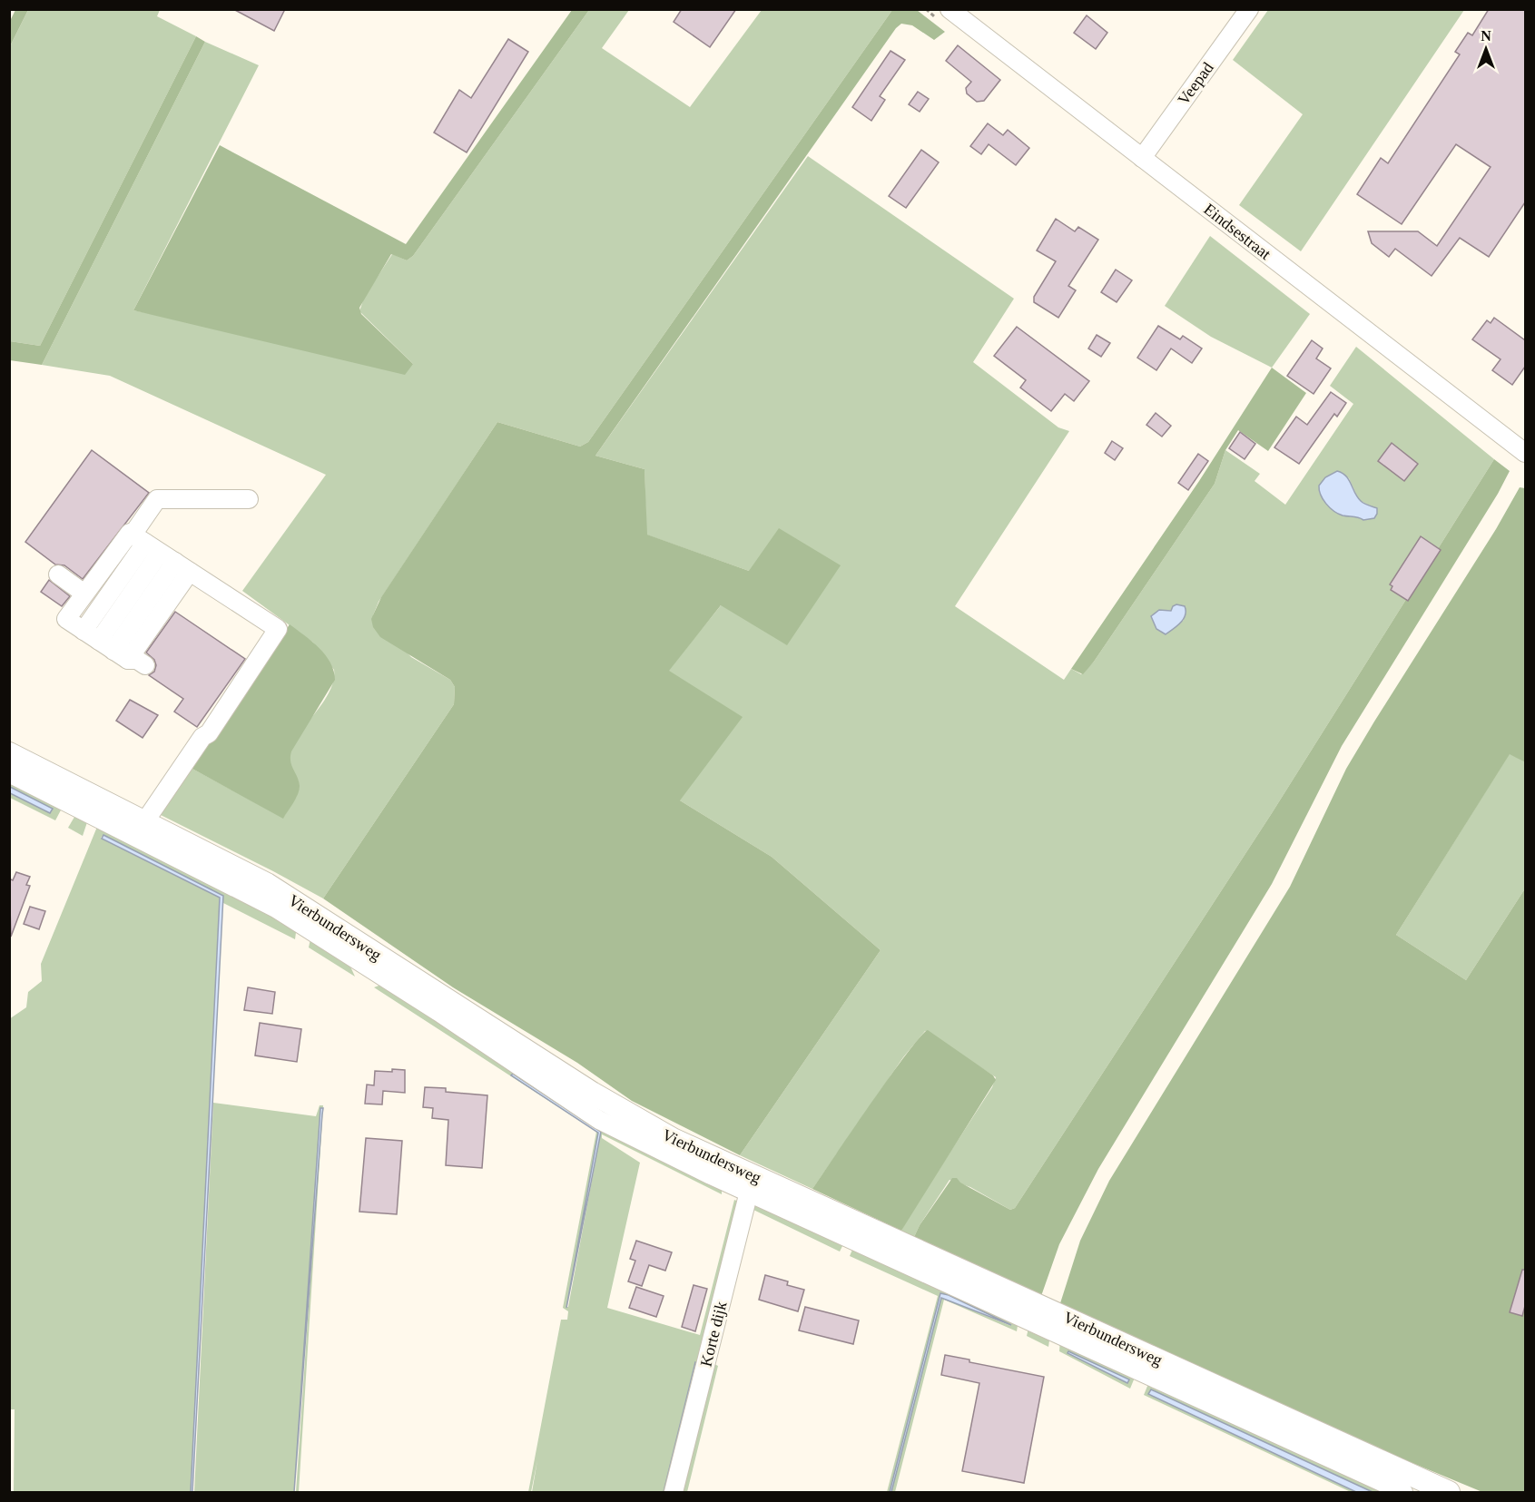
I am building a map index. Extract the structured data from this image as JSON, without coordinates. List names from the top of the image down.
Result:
{
  "streets": {
    "main road": ["Vierbundersweg"],
    "street": ["Veepad", "Eindsestraat", "Korte dijk"]
  },
  "crossings": [
    ["Veepad", "Eindsestraat"],
    ["Vierbundersweg", "Korte dijk"]
  ],
  "north": "top"
}
